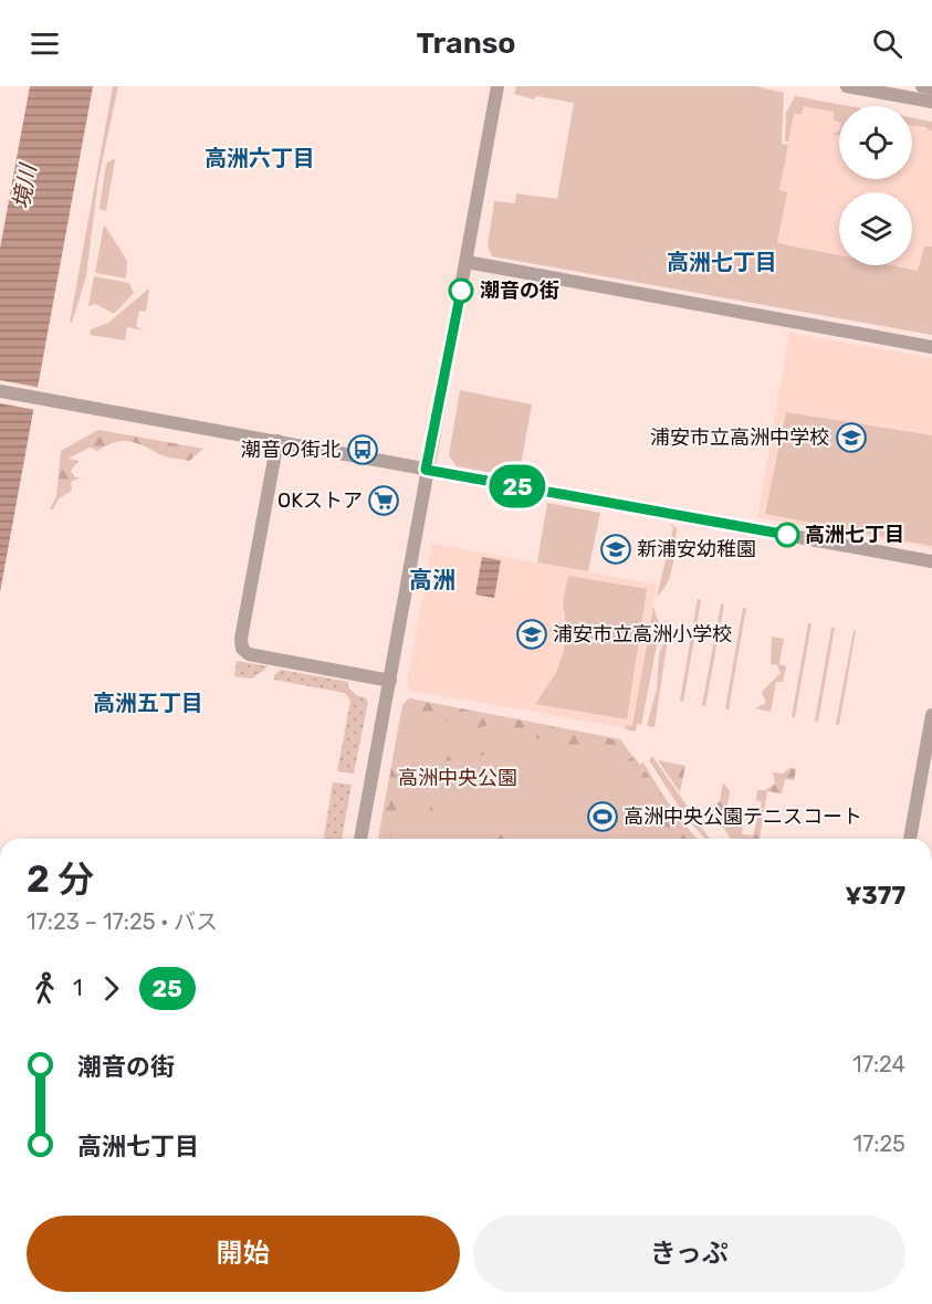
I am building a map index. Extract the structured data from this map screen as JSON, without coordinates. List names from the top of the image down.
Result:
{
  "districts": [
    "高洲六丁目",
    "高洲七丁目",
    "高洲",
    "高洲五丁目"
  ],
  "water": ["境川"],
  "parks": ["高洲中央公園"],
  "places": {
    "other": ["潮音の街", "高洲七丁目"],
    "school or university": ["浦安市立高洲中学校", "新浦安幼稚園", "浦安市立高洲小学校"],
    "bus stop": ["潮音の街北"],
    "supermarket": ["OKストア"],
    "sports": ["高洲中央公園テニスコート"]
  },
  "lines": ["bus line 25"],
  "page": {
    "header": "Transo",
    "on_map": "25",
    "heading": ["2 分", "17:23 – 17:25 · バス", "¥377"],
    "legs": ["1", "25"],
    "list": [
      {
        "name": "潮音の街",
        "value": "17:24"
      },
      {
        "name": "高洲七丁目",
        "value": "17:25"
      }
    ],
    "buttons": ["開始", "きっぷ"]
  }
}
